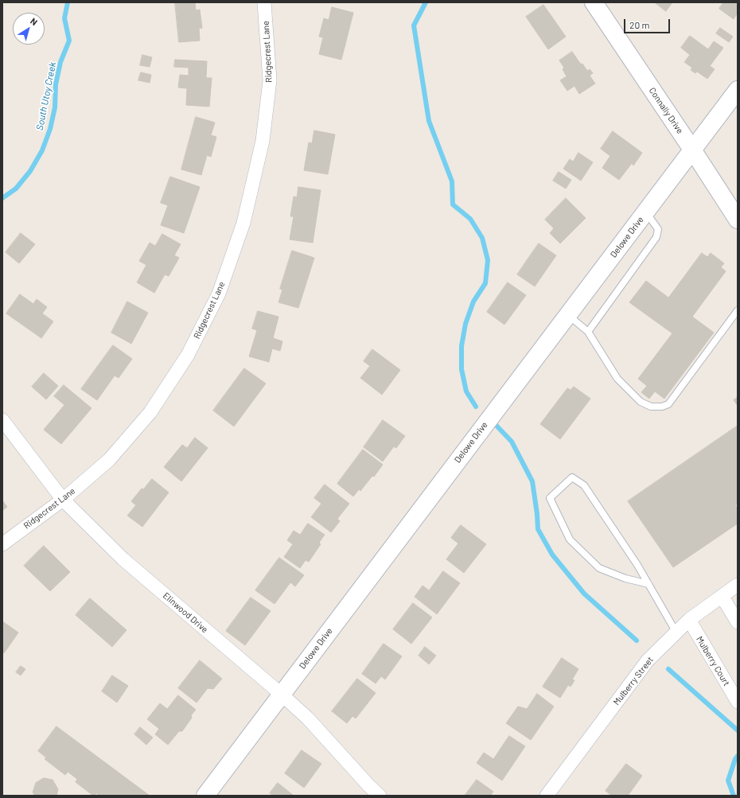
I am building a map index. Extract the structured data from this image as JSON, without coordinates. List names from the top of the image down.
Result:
{
  "streets": {
    "street": [
      "Ridgecrest Lane",
      "Connally Drive",
      "Delowe Drive",
      "Elinwood Drive",
      "Mulberry Court",
      "Mulberry Street"
    ]
  },
  "crossings": [
    ["Ridgecrest Lane", "Elinwood Drive"],
    ["Connally Drive", "Delowe Drive"],
    ["Delowe Drive", "Elinwood Drive"],
    ["Mulberry Court", "Mulberry Street"]
  ],
  "water": ["South Utoy Creek"],
  "scale_bar": "20 m",
  "north": "top right"
}
